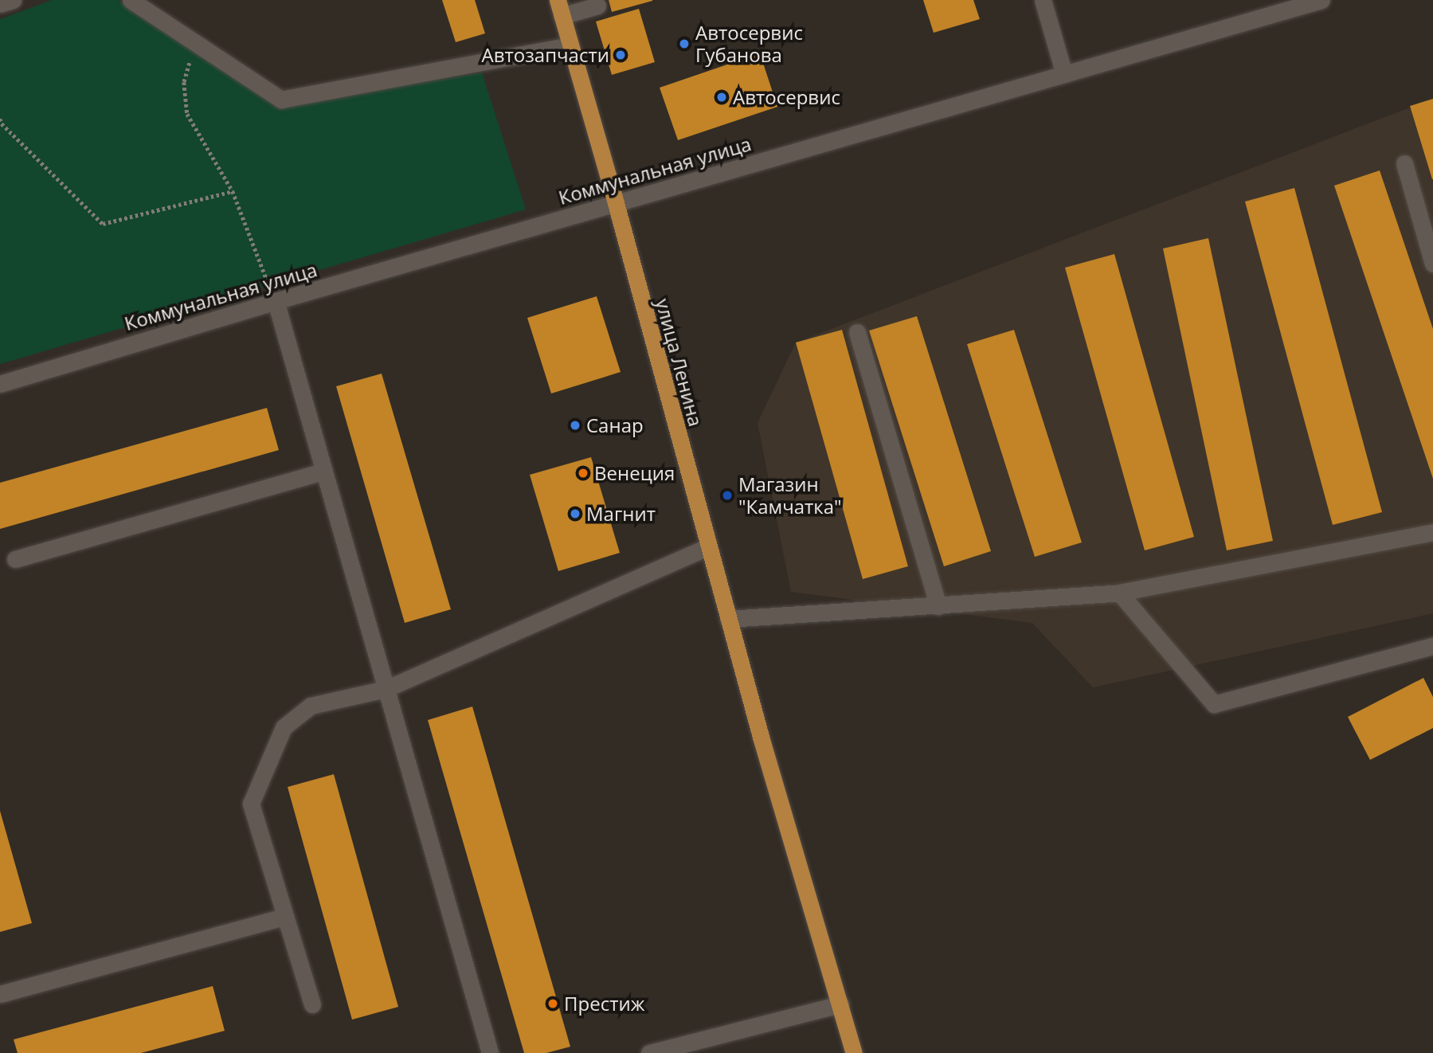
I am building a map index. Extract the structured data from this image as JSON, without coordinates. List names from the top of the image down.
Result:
{
  "streets": {
    "main road": ["улица Ленина"],
    "street": ["Коммунальная улица"]
  },
  "crossings": [
    ["Коммунальная улица", "улица Ленина"]
  ],
  "places": [
    "Автосервис Губанова",
    "Автозапчасти",
    "Автосервис",
    "Санар",
    "Венеция",
    "Магазин \"Камчатка\"",
    "Магнит",
    "Престиж"
  ]
}
